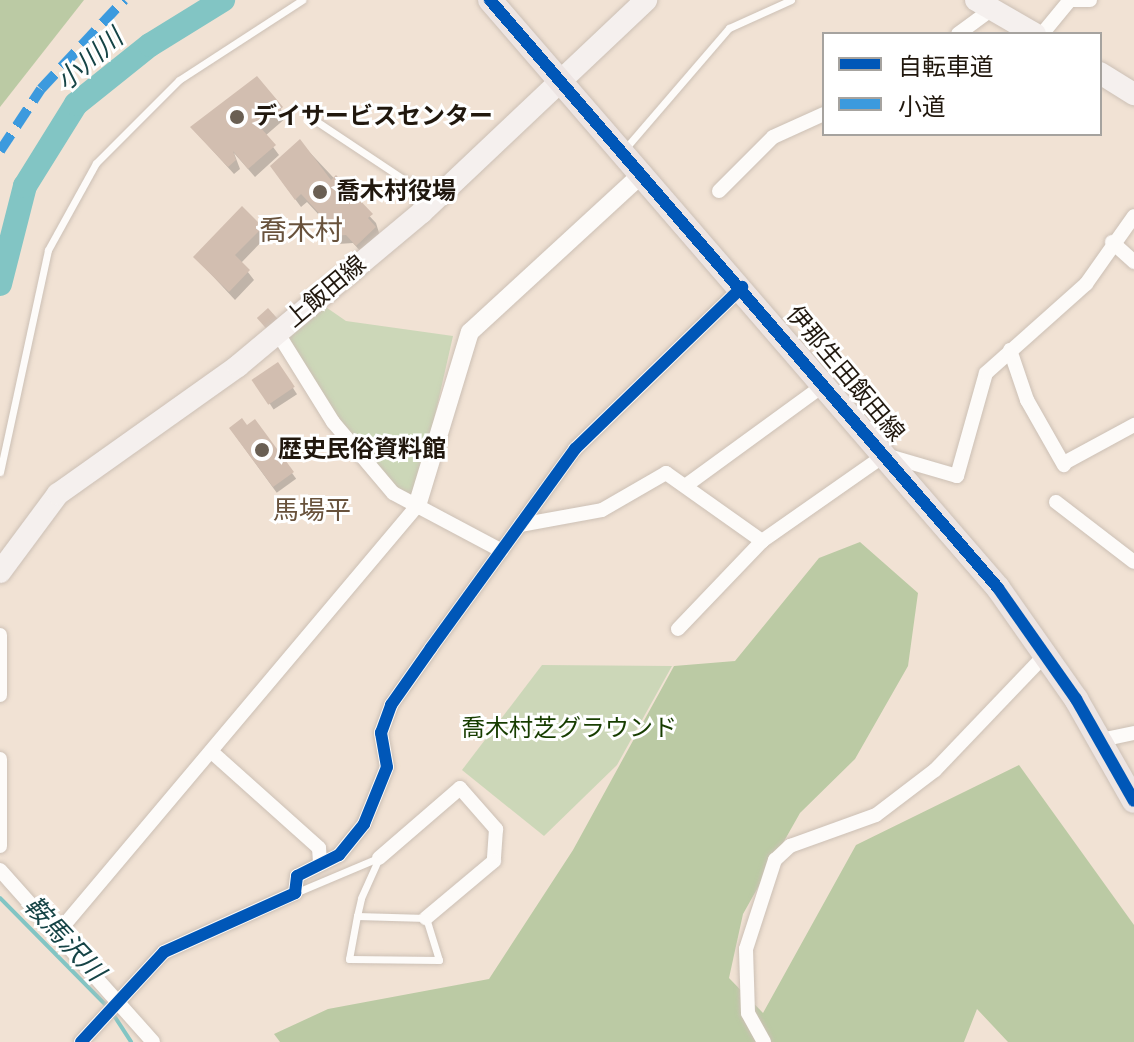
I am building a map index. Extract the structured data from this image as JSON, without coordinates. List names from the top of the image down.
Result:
{
  "streets": {
    "main road": ["上飯田線", "伊那生田飯田線"]
  },
  "crossings": [
    ["上飯田線", "伊那生田飯田線"]
  ],
  "districts": ["喬木村", "馬場平"],
  "water": ["小川川", "鞍馬沢川"],
  "parks": ["喬木村芝グラウンド"],
  "places": ["デイサービスセンター", "喬木村役場", "歴史民俗資料館"],
  "legend": ["自転車道", "小道"]
}
